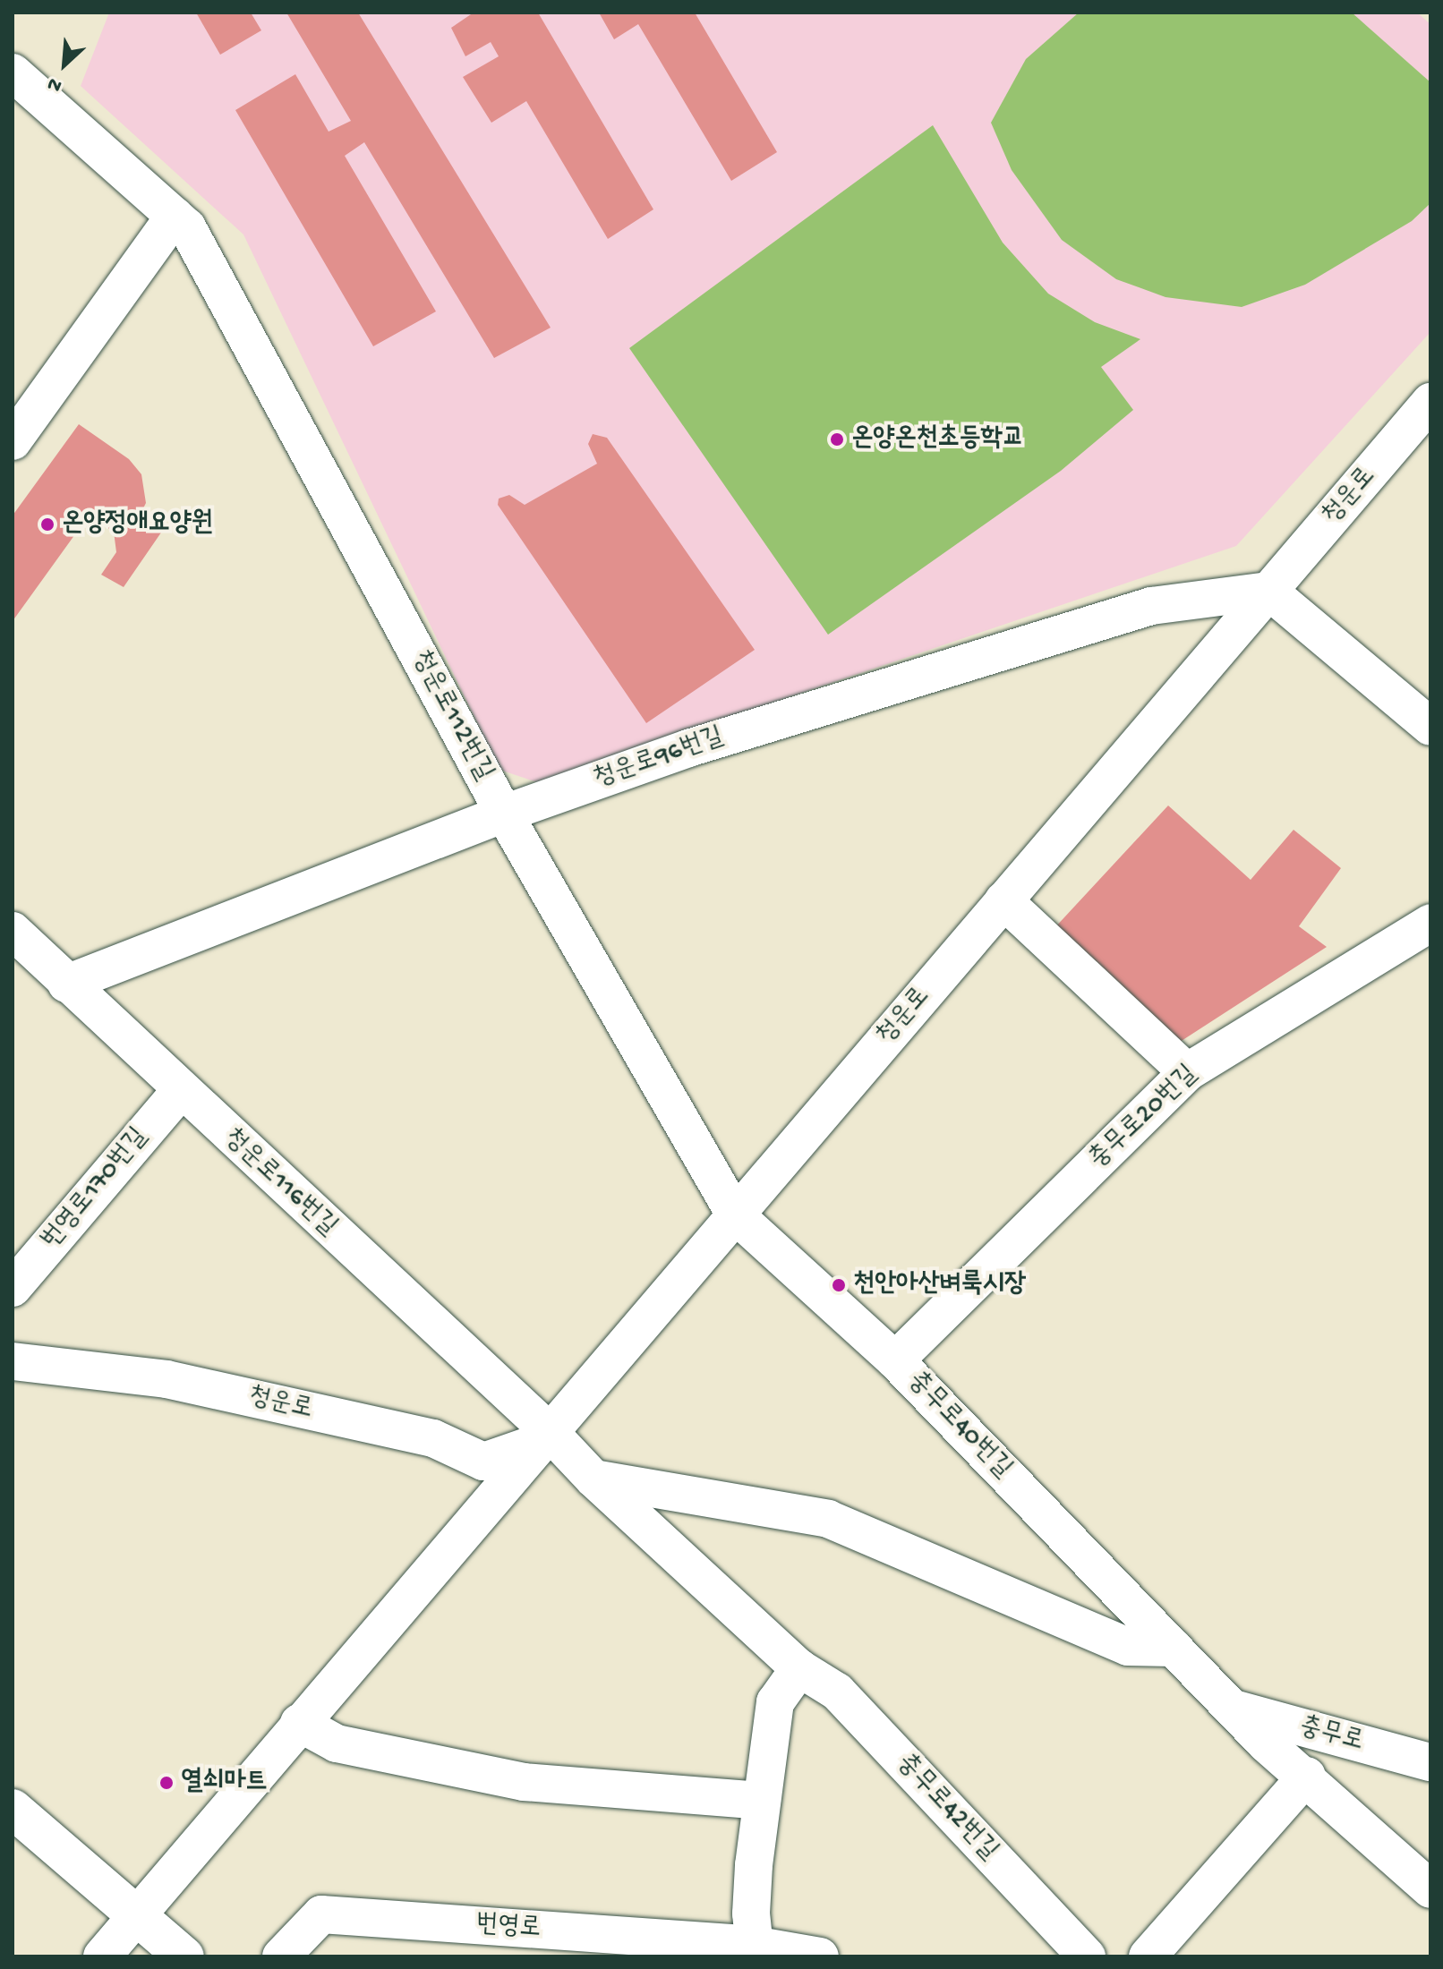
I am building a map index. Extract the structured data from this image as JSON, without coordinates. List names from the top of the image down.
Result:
{
  "streets": {
    "street": [
      "청운로",
      "청운로112번길",
      "청운로96번길",
      "충무로20번길",
      "청운로116번길",
      "번영로170번길",
      "충무로40번길",
      "충무로",
      "충무로42번길",
      "번영로"
    ]
  },
  "crossings": [
    ["청운로", "청운로112번길"],
    ["청운로", "청운로96번길"],
    ["청운로", "청운로116번길"],
    ["청운로", "충무로40번길"],
    ["청운로", "충무로42번길"],
    ["청운로112번길", "청운로96번길"],
    ["청운로112번길", "충무로40번길"],
    ["청운로96번길", "청운로116번길"],
    ["충무로20번길", "충무로40번길"],
    ["청운로116번길", "번영로170번길"],
    ["청운로116번길", "충무로42번길"],
    ["충무로40번길", "충무로"]
  ],
  "places": [
    "온양온천초등학교",
    "온양정애요양원",
    "천안아산벼룩시장",
    "열쇠마트"
  ],
  "north": "bottom left"
}
